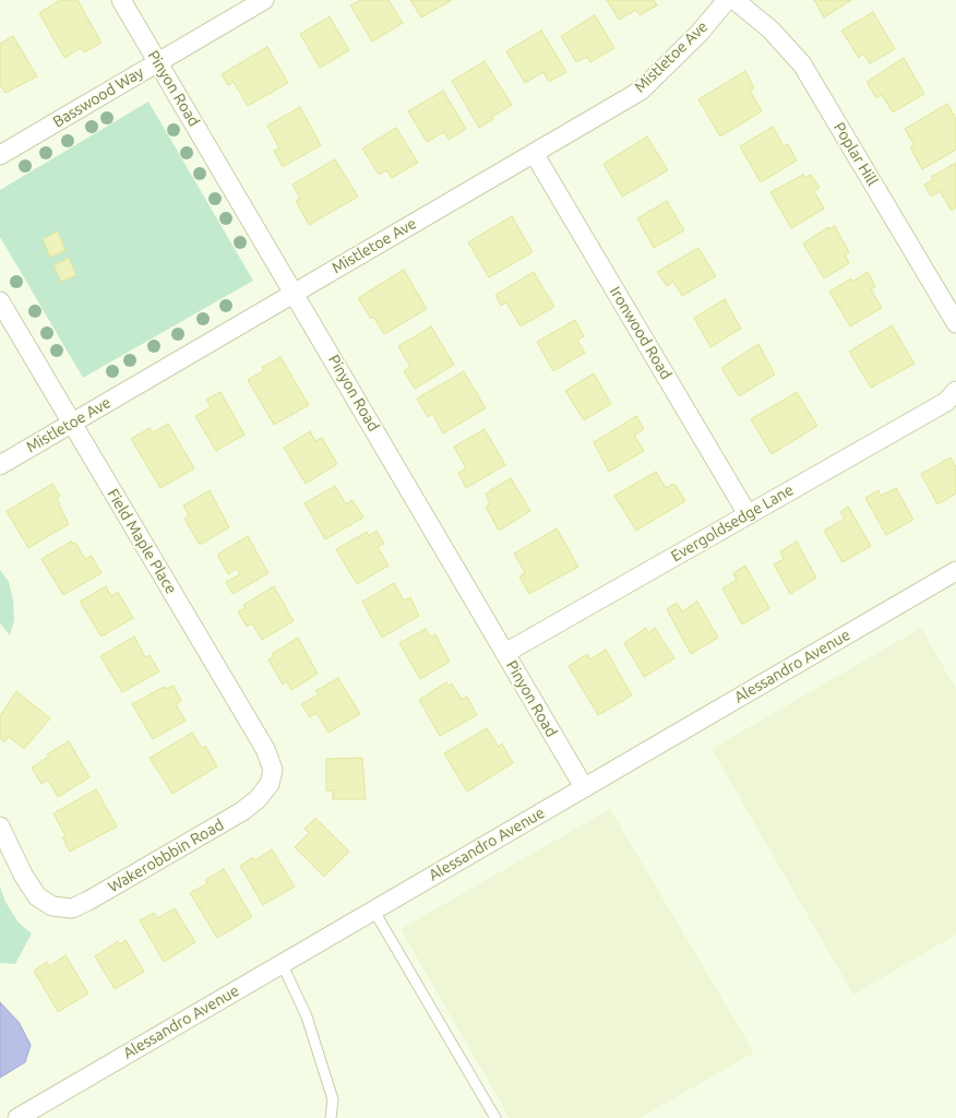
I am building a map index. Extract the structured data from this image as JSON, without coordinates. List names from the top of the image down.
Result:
{
  "streets": {
    "street": [
      "Mistletoe Ave",
      "Pinyon Road",
      "Basswood Way",
      "Poplar Hill",
      "Ironwood Road",
      "Evergoldsedge Lane",
      "Field Maple Place",
      "Alessandro Avenue",
      "Wakerobbbin Road"
    ]
  },
  "crossings": [
    ["Mistletoe Ave", "Pinyon Road"],
    ["Mistletoe Ave", "Ironwood Road"],
    ["Mistletoe Ave", "Field Maple Place"],
    ["Pinyon Road", "Basswood Way"],
    ["Pinyon Road", "Evergoldsedge Lane"],
    ["Pinyon Road", "Alessandro Avenue"],
    ["Ironwood Road", "Evergoldsedge Lane"],
    ["Field Maple Place", "Wakerobbbin Road"]
  ]
}
